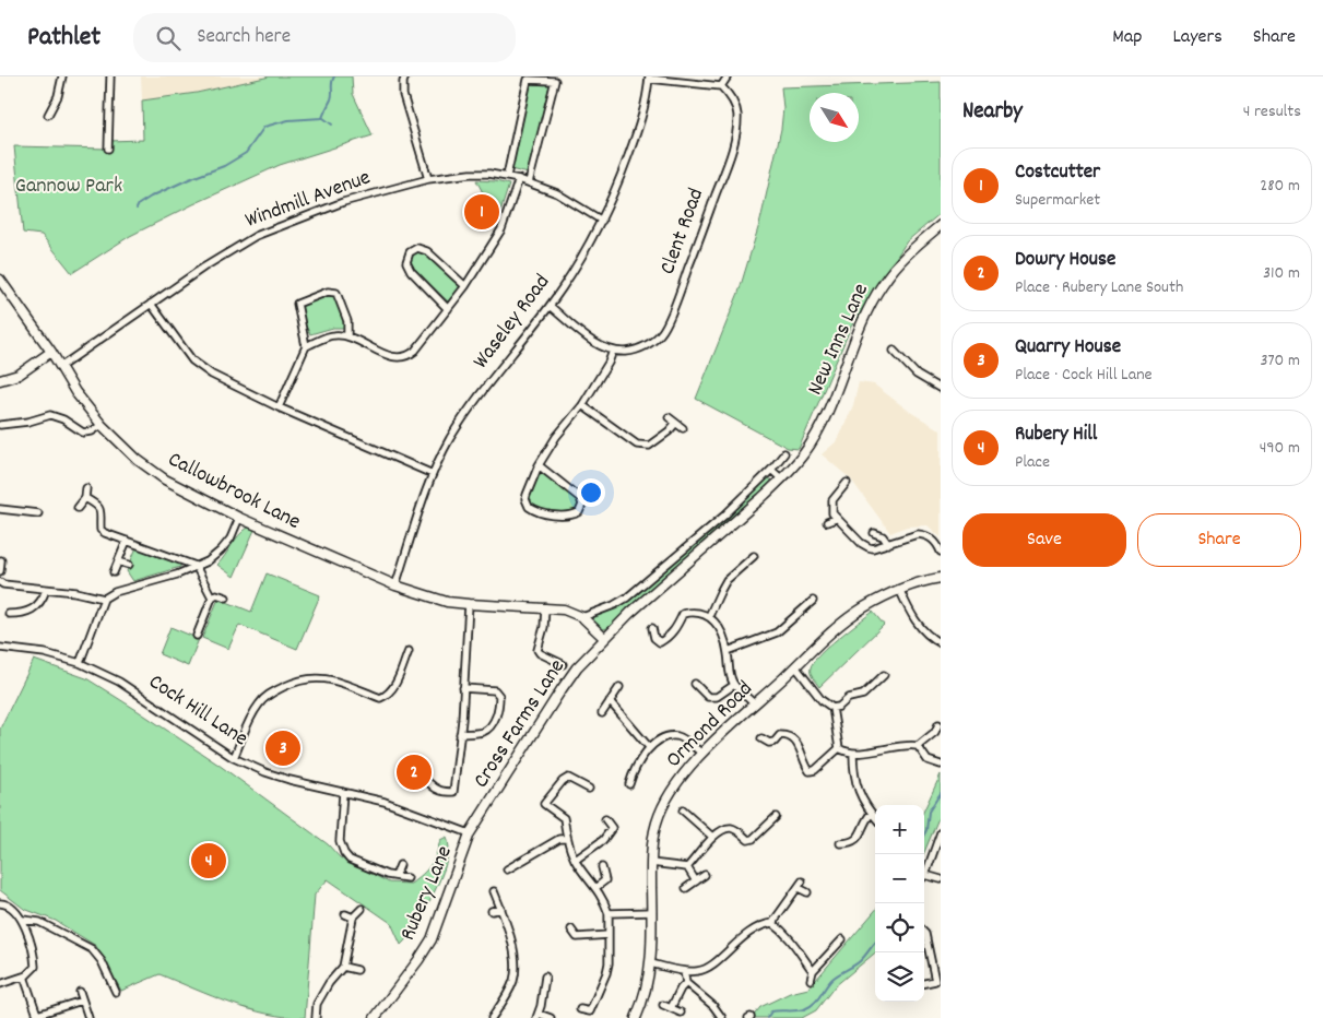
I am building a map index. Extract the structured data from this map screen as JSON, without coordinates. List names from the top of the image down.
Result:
{
  "streets": {
    "street": [
      "Windmill Avenue",
      "Clent Road",
      "Waseley Road",
      "New Inns Lane",
      "Callowbrook Lane",
      "Cock Hill Lane",
      "Cross Farms Lane",
      "Ormond Road",
      "Rubery Lane"
    ]
  },
  "crossings": [
    ["Windmill Avenue", "Waseley Road"],
    ["Windmill Avenue", "Callowbrook Lane"],
    ["Waseley Road", "Callowbrook Lane"],
    ["New Inns Lane", "Cross Farms Lane"],
    ["Cock Hill Lane", "Cross Farms Lane"],
    ["Cock Hill Lane", "Rubery Lane"],
    ["Cross Farms Lane", "Rubery Lane"]
  ],
  "parks": ["Gannow Park"],
  "north": "bottom right",
  "page": {
    "header": "Pathlet",
    "search": "Search here",
    "nav": ["Map", "Layers", "Share"],
    "heading": ["Nearby", "4 results"],
    "list": [
      {
        "mark": "1",
        "name": "Costcutter",
        "note": "Supermarket",
        "value": "280 m"
      },
      {
        "mark": "2",
        "name": "Dowry House",
        "note": "Place · Rubery Lane South",
        "value": "310 m"
      },
      {
        "mark": "3",
        "name": "Quarry House",
        "note": "Place · Cock Hill Lane",
        "value": "370 m"
      },
      {
        "mark": "4",
        "name": "Rubery Hill",
        "note": "Place",
        "value": "490 m"
      }
    ],
    "pins": [
      "1",
      "3",
      "2",
      "4"
    ],
    "buttons": ["Save", "Share"],
    "map_buttons": ["+", "−"]
  }
}
